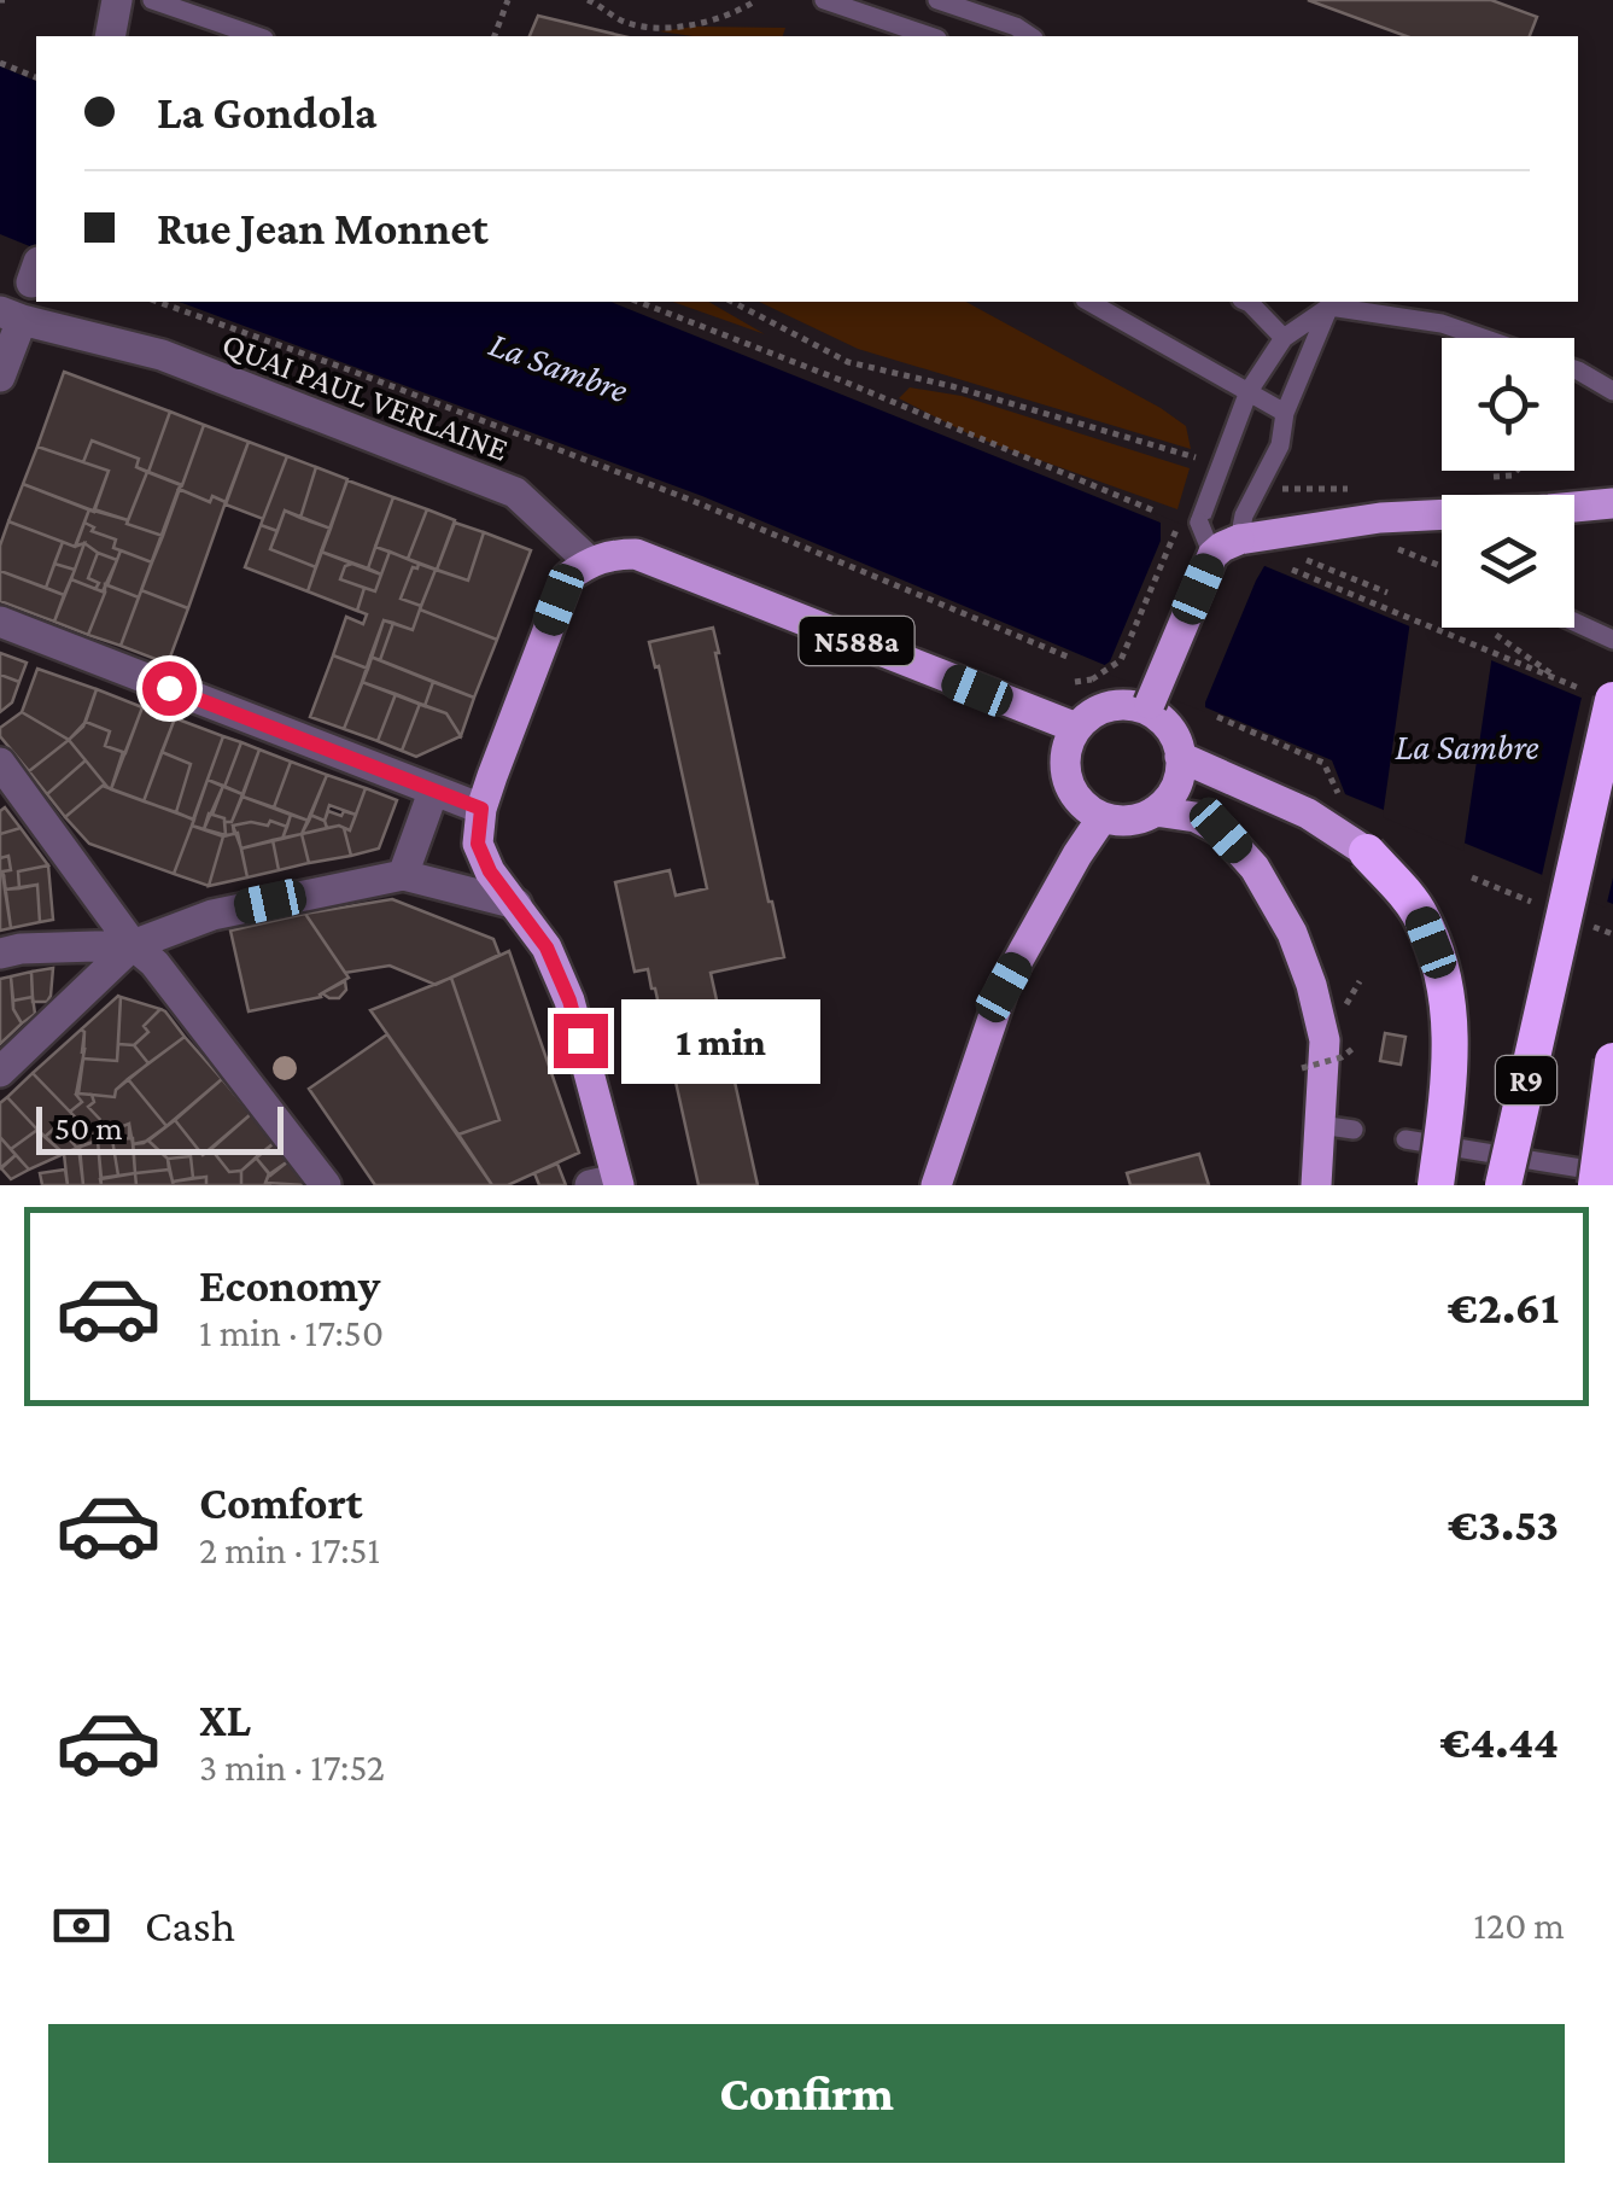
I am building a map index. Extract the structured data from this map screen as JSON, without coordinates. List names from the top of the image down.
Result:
{
  "streets": {
    "highway": ["R9"],
    "main road": ["N588a"],
    "street": ["QUAI PAUL VERLAINE"]
  },
  "crossings": [
    ["QUAI PAUL VERLAINE", "N588a"]
  ],
  "water": ["La Sambre"],
  "scale_bar": "50 m",
  "page": {
    "banner": ["La Gondola", "Rue Jean Monnet"],
    "bubble": "1 min",
    "scale": "50 m",
    "list": [
      {
        "name": "Economy",
        "note": "1 min · 17:50",
        "value": "€2.61"
      },
      {
        "name": "Comfort",
        "note": "2 min · 17:51",
        "value": "€3.53"
      },
      {
        "name": "XL",
        "note": "3 min · 17:52",
        "value": "€4.44"
      }
    ],
    "pay": ["Cash", "120 m"],
    "buttons": "Confirm"
  }
}
